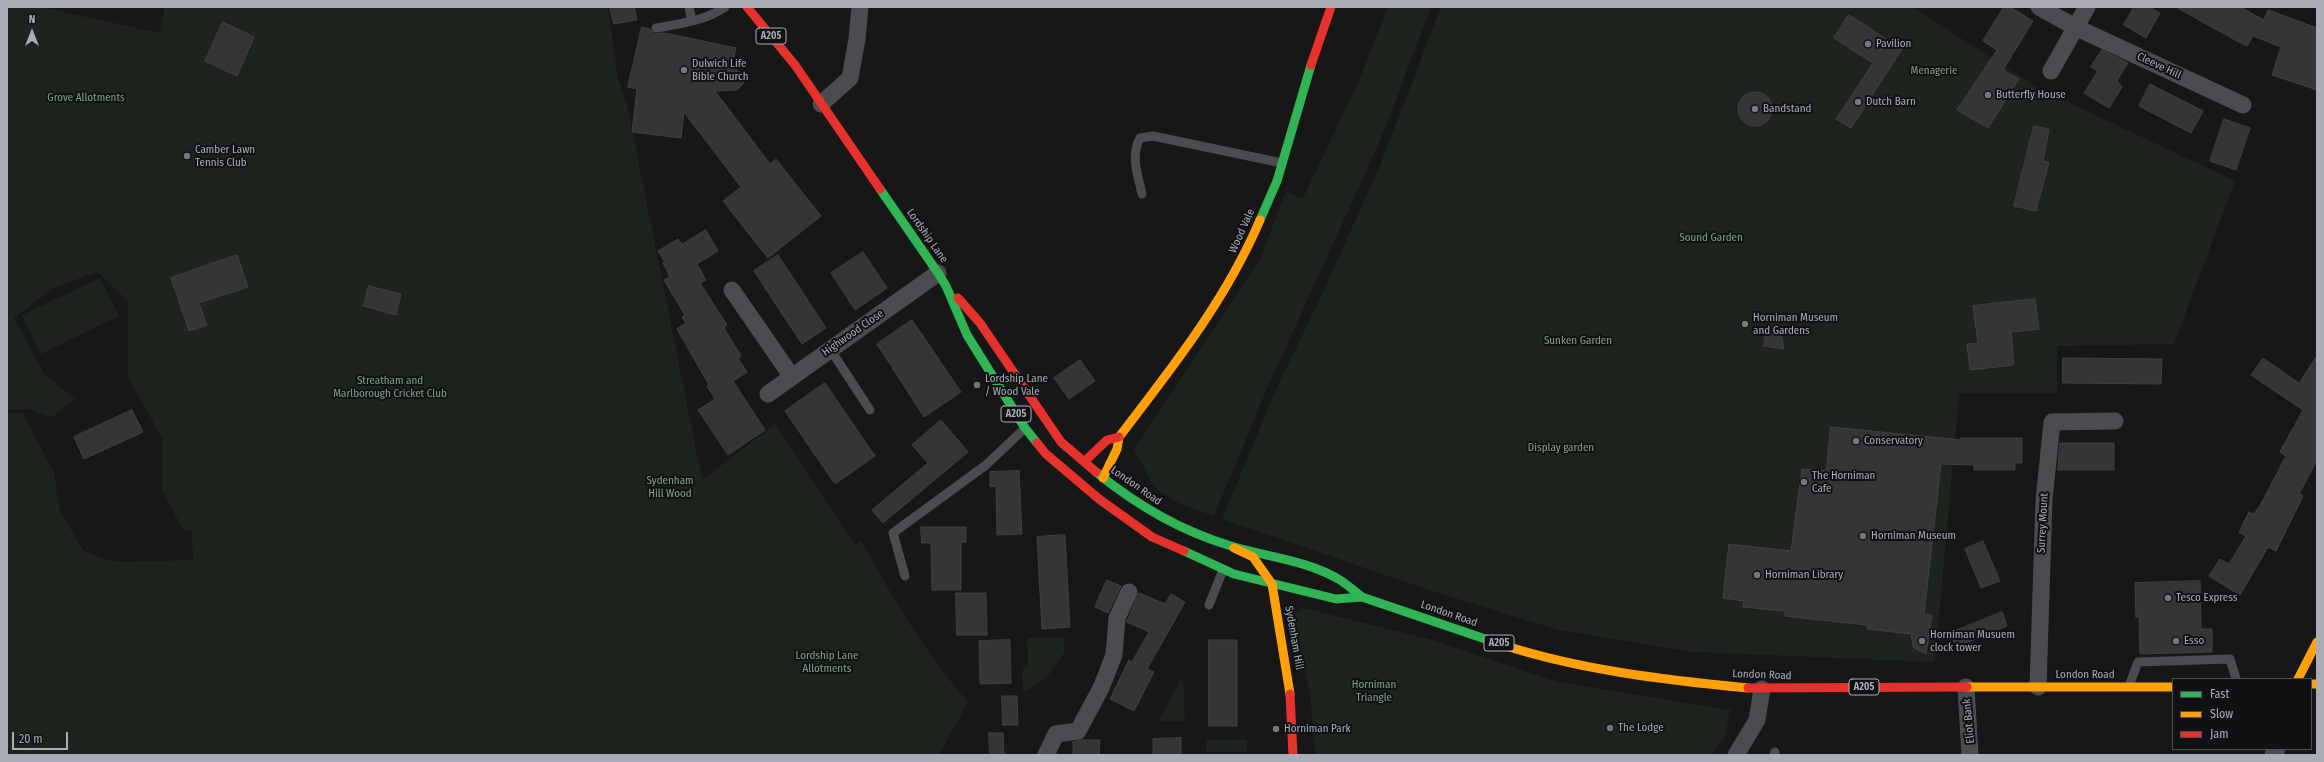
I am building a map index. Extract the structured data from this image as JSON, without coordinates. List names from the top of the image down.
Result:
{
  "streets": {
    "main road": [
      "A205",
      "Wood Vale",
      "Lordship Lane",
      "London Road",
      "Sydenham Hill"
    ],
    "street": [
      "Cleeve Hill",
      "Highwood Close",
      "Surrey Mount",
      "Eliot Bank"
    ]
  },
  "crossings": [
    ["Wood Vale", "London Road"],
    ["Lordship Lane", "Highwood Close"],
    ["Lordship Lane", "London Road"],
    ["Highwood Close", "London Road"],
    ["London Road", "Surrey Mount"],
    ["London Road", "Sydenham Hill"],
    ["London Road", "Eliot Bank"]
  ],
  "parks": [
    "Menagerie",
    "Grove Allotments",
    "Sound Garden",
    "Sunken Garden",
    "Streatham and Marlborough Cricket Club",
    "Display garden",
    "Sydenham Hill Wood",
    "Lordship Lane Allotments",
    "Horniman Triangle"
  ],
  "places": [
    "Pavilion",
    "Dulwich Life Bible Church",
    "Butterfly House",
    "Dutch Barn",
    "Bandstand",
    "Camber Lawn Tennis Club",
    "Horniman Museum and Gardens",
    "Lordship Lane / Wood Vale",
    "Conservatory",
    "The Horniman Cafe",
    "Horniman Museum",
    "Horniman Library",
    "Tesco Express",
    "Horniman Musuem clock tower",
    "Esso",
    "The Lodge",
    "Horniman Park"
  ],
  "legend": ["Fast", "Slow", "Jam"],
  "scale_bar": "20 m",
  "north": "top"
}
